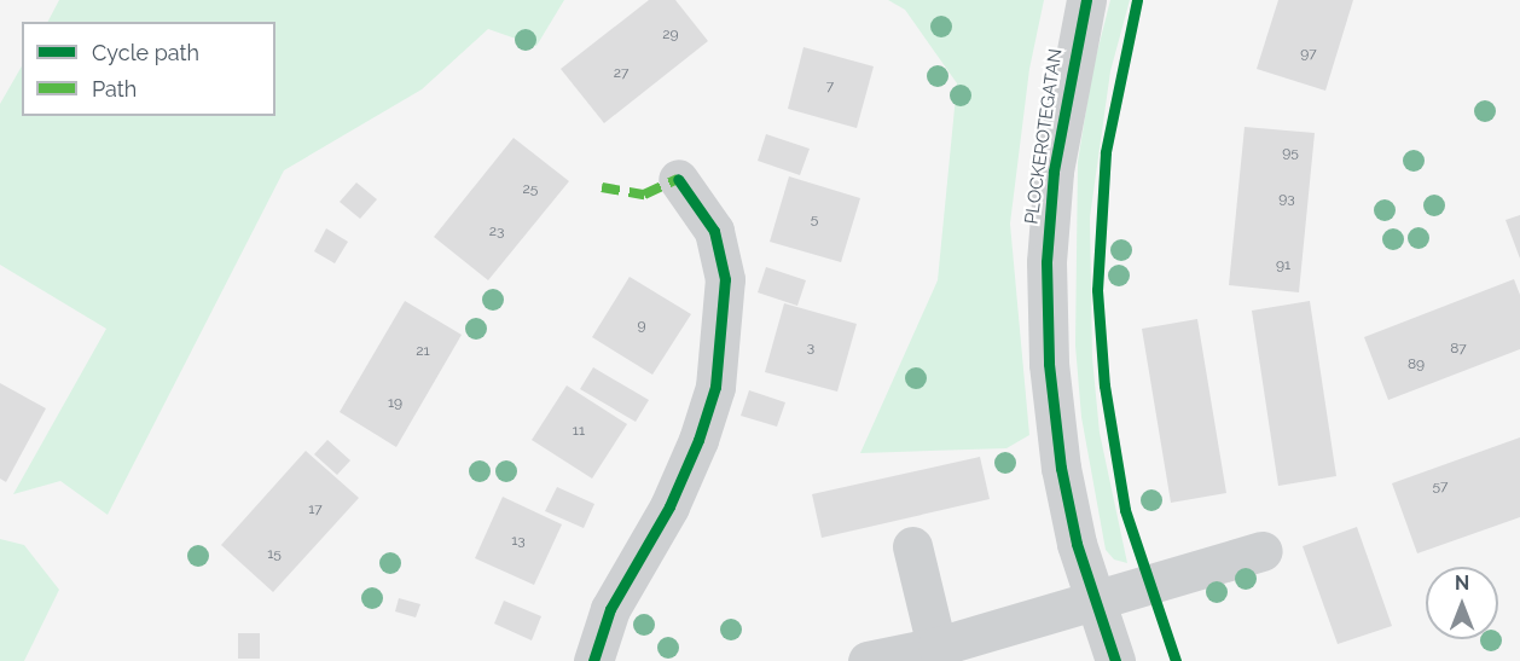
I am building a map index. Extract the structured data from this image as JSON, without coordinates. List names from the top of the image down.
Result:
{
  "streets": {
    "street": ["PLOCKEROTEGATAN"]
  },
  "house_numbers": [
    "29",
    "97",
    "27",
    "7",
    "95",
    "25",
    "93",
    "5",
    "23",
    "91",
    "9",
    "3",
    "87",
    "21",
    "89",
    "19",
    "11",
    "57",
    "17",
    "13",
    "15"
  ],
  "legend": ["Cycle path", "Path"],
  "north": "top"
}
